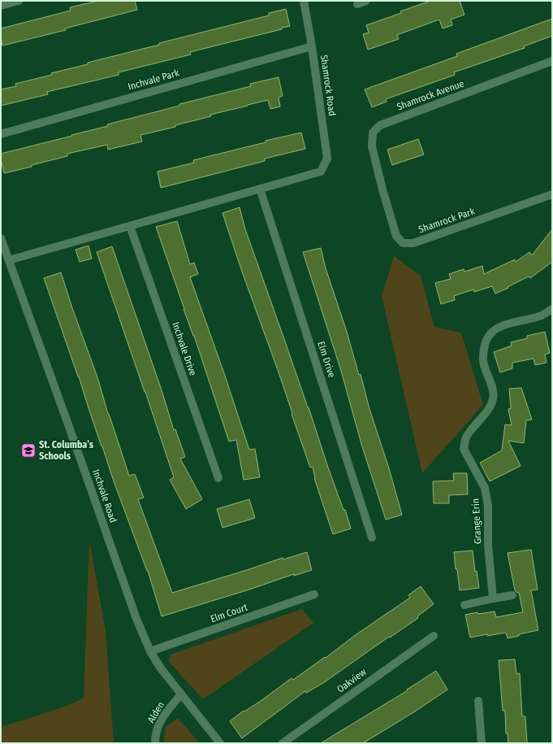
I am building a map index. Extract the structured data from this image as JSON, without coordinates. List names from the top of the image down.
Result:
{
  "streets": {
    "street": [
      "Inchvale Park",
      "Shamrock Road",
      "Shamrock Avenue",
      "Shamrock Park",
      "Inchvale Drive",
      "Elm Drive",
      "Inchvale Road",
      "Grange Erin",
      "Elm Court",
      "Oakview",
      "Alden"
    ]
  },
  "crossings": [
    ["Inchvale Park", "Shamrock Road"],
    ["Shamrock Road", "Elm Drive"],
    ["Shamrock Avenue", "Shamrock Park"],
    ["Inchvale Road", "Elm Court"],
    ["Inchvale Road", "Alden"]
  ],
  "places": {
    "school or university": ["St. Columba’s Schools"]
  }
}
